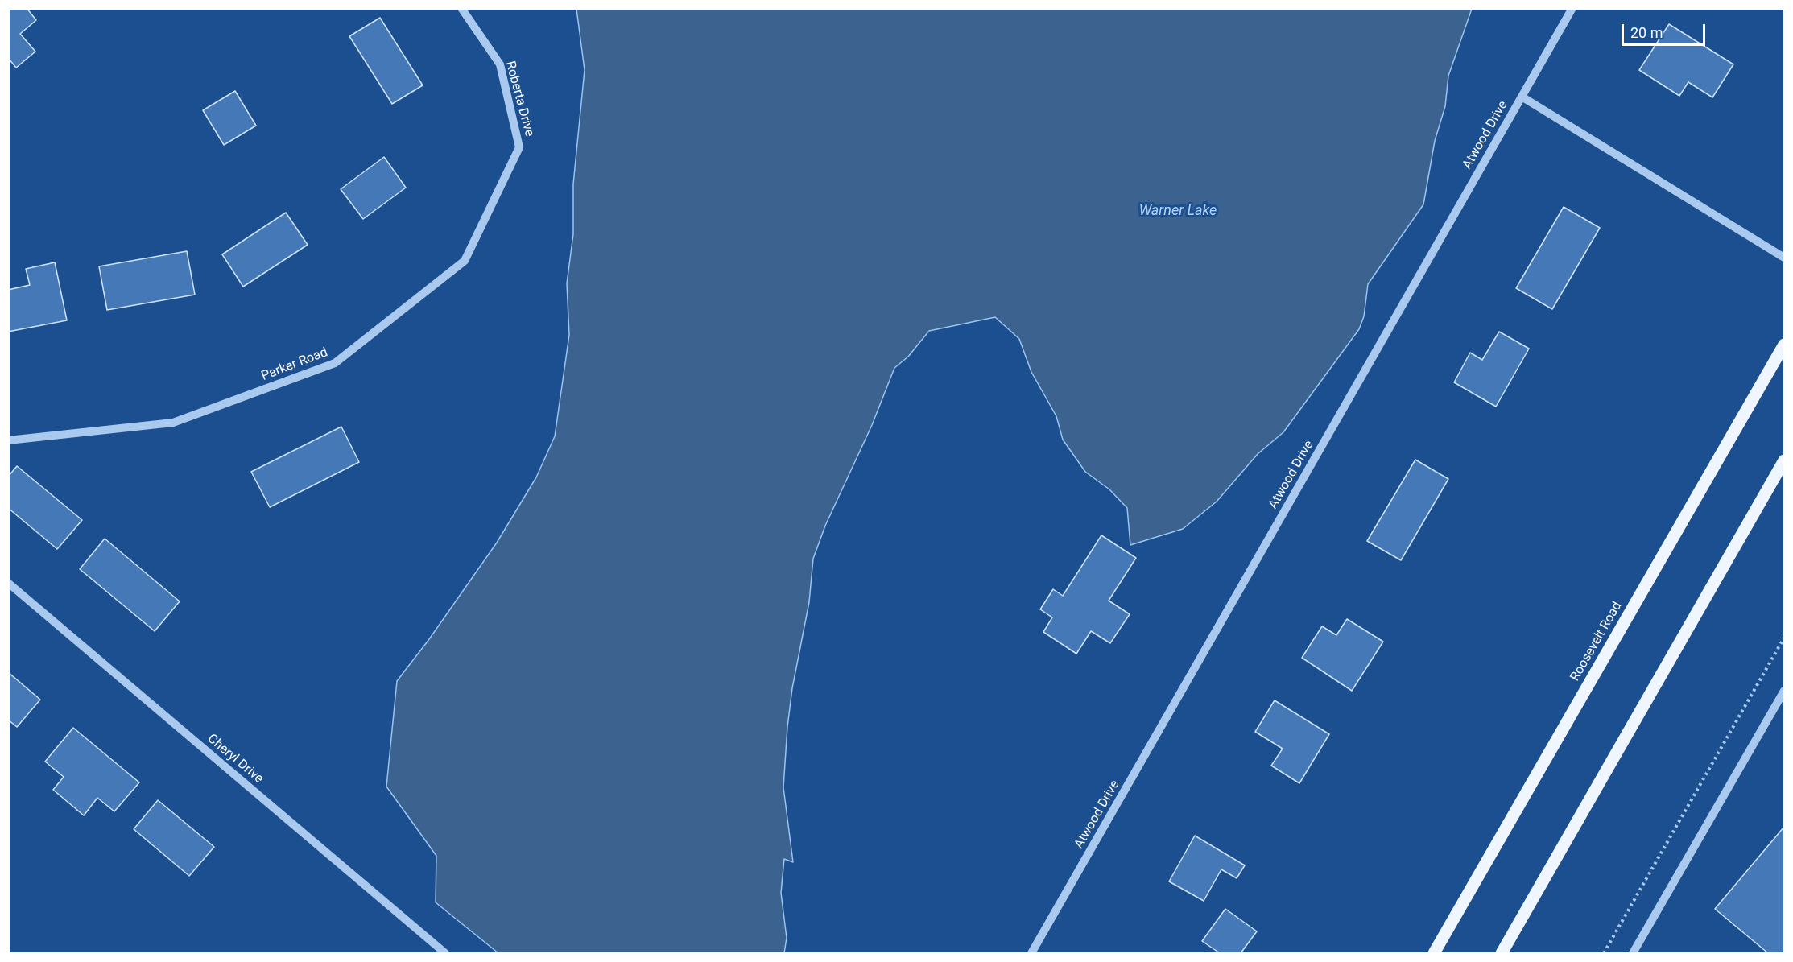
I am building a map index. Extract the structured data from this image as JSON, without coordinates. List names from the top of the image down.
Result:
{
  "streets": {
    "main road": ["Roosevelt Road"],
    "street": [
      "Roberta Drive",
      "Atwood Drive",
      "Parker Road",
      "Cheryl Drive"
    ]
  },
  "crossings": [
    ["Roberta Drive", "Parker Road"]
  ],
  "water": ["Warner Lake"],
  "scale_bar": "20 m"
}
